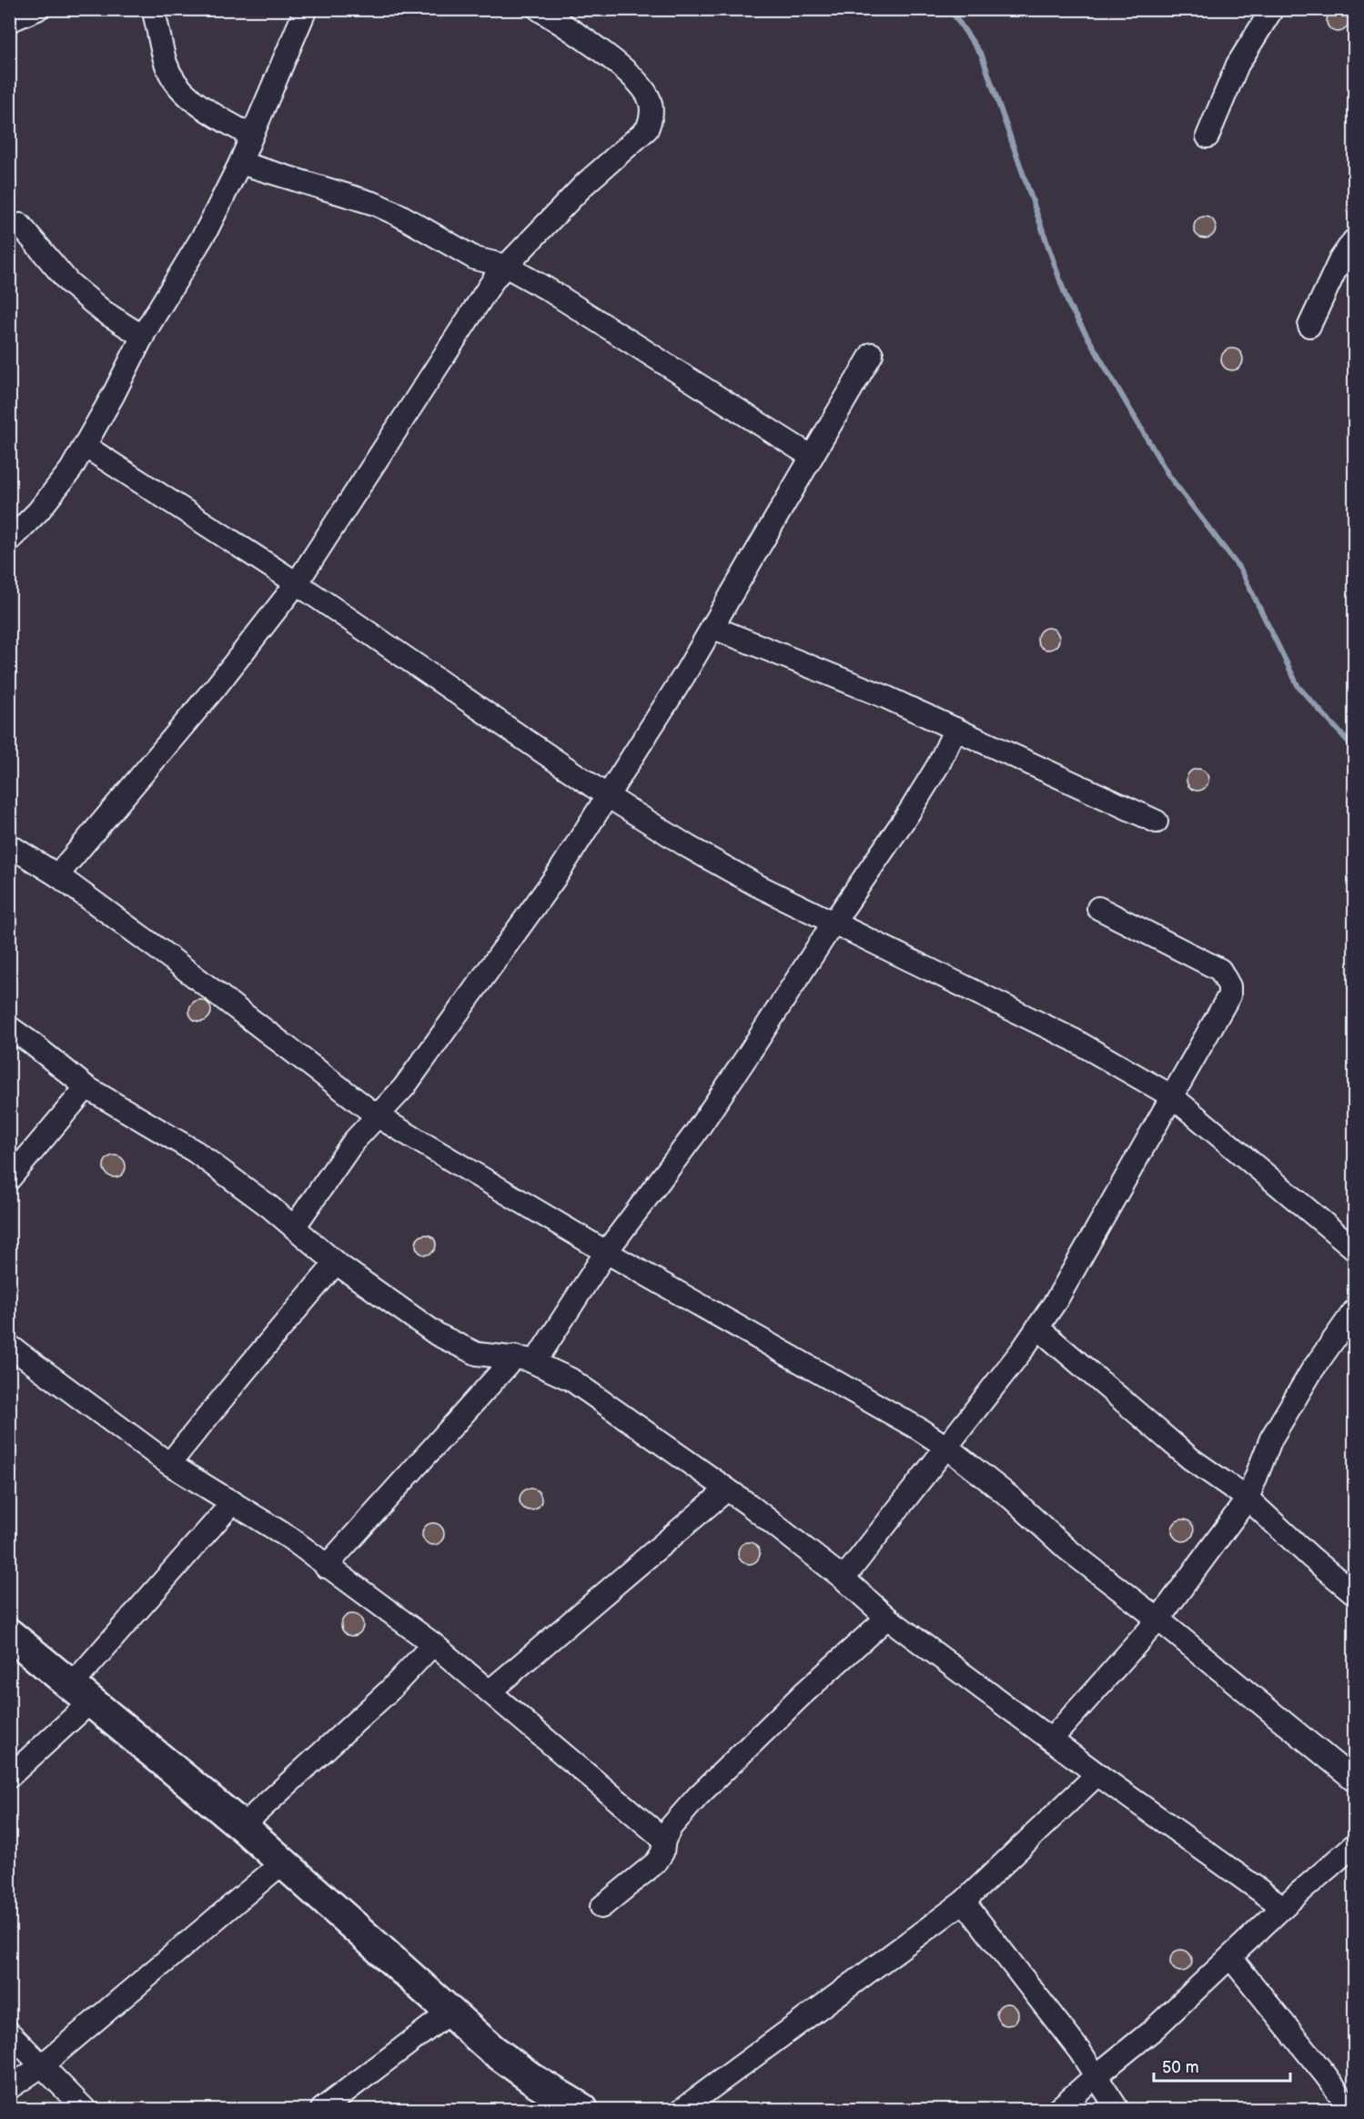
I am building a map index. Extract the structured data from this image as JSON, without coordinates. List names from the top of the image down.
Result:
{
  "scale_bar": "50 m"
}
